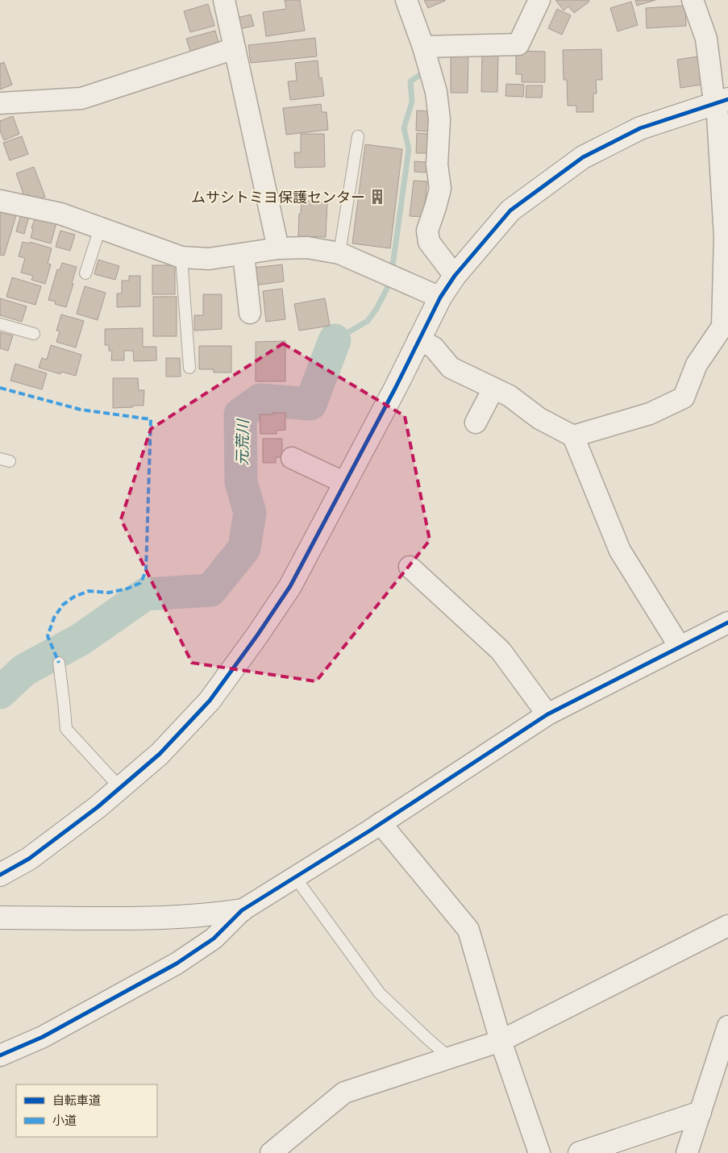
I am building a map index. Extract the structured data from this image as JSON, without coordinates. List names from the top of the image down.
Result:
{
  "water": ["元荒川"],
  "places": {
    "building": ["ムサシトミヨ保護センター"]
  },
  "legend": ["自転車道", "小道"]
}
